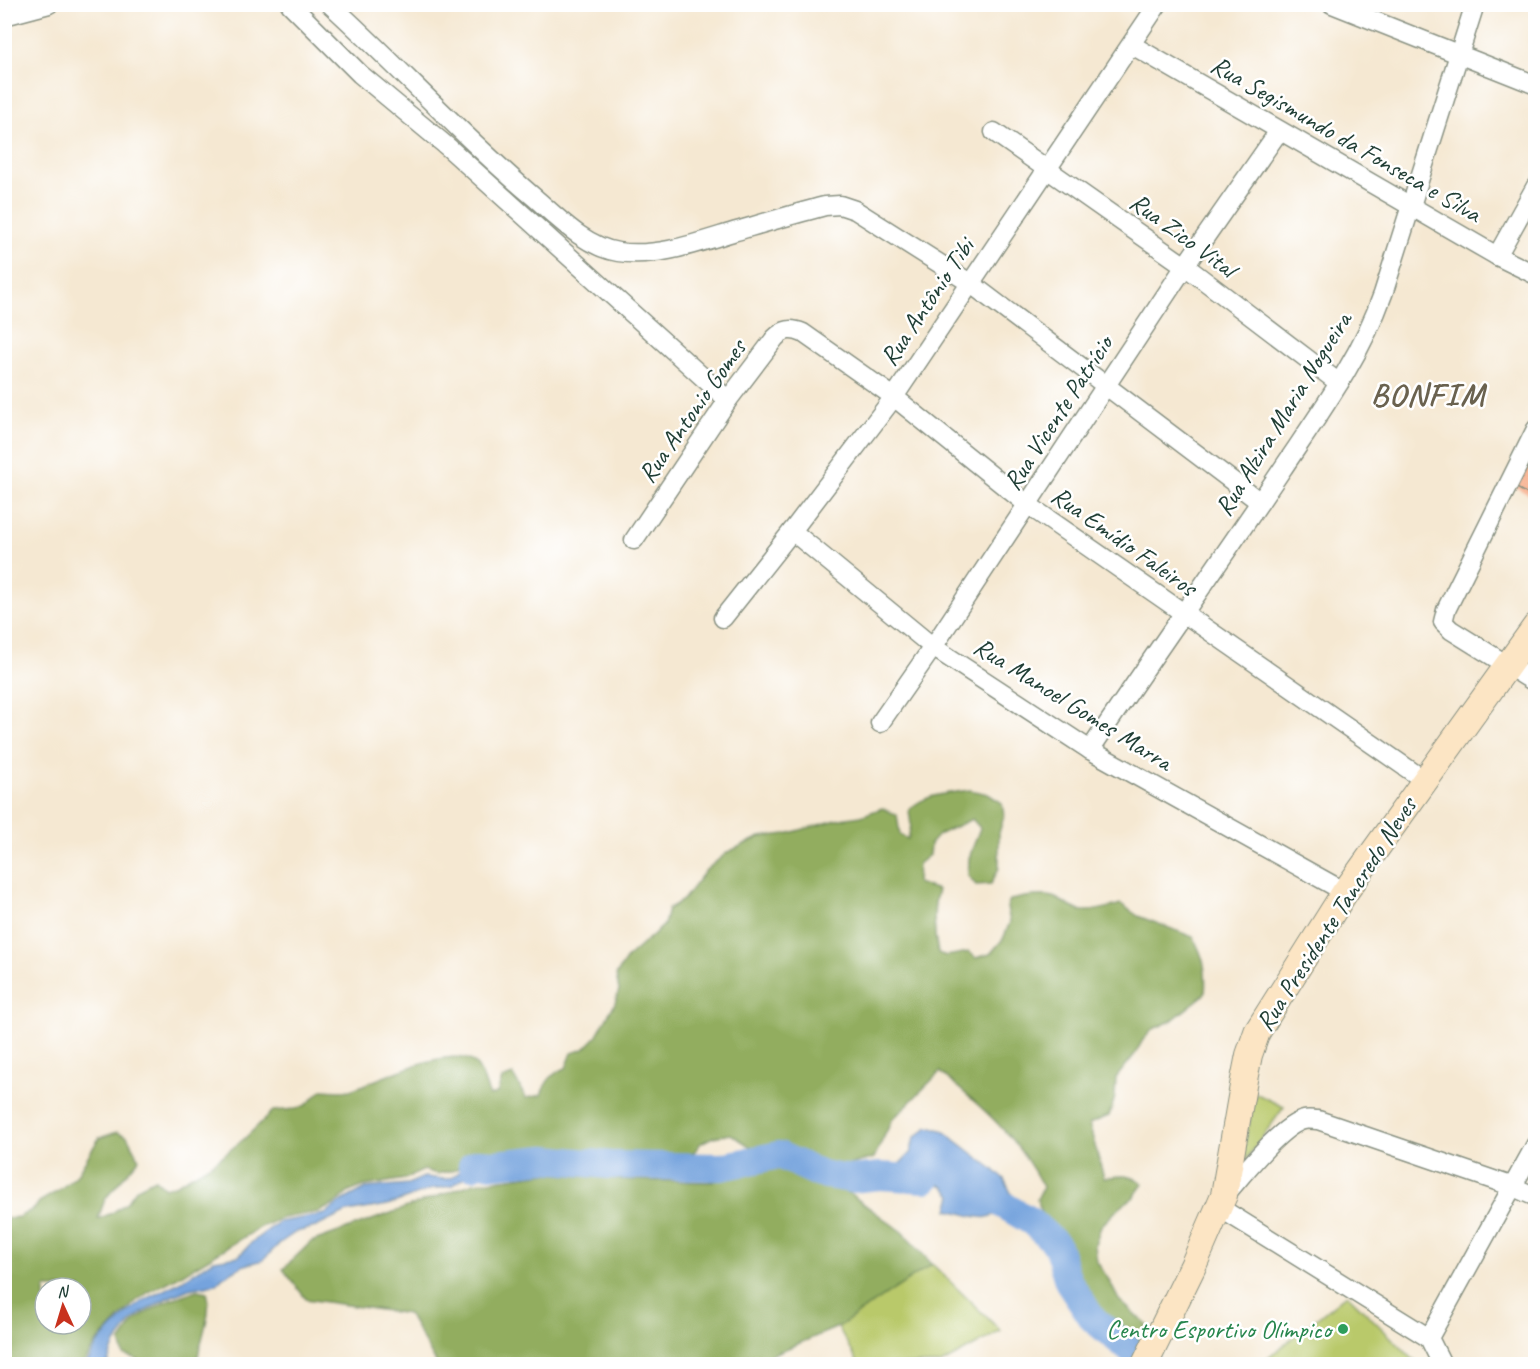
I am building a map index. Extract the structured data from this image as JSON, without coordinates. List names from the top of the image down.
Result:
{
  "streets": {
    "main road": ["Rua Presidente Tancredo Neves"],
    "street": [
      "Rua Segismundo da Fonseca e Silva",
      "Rua Zico Vital",
      "Rua Antônio Tibi",
      "Rua Antonio Gomes",
      "Rua Vicente Patrício",
      "Rua Alzira Maria Nogueira",
      "Rua Emídio Faleiros",
      "Rua Manoel Gomes Marra"
    ]
  },
  "crossings": [
    ["Rua Segismundo da Fonseca e Silva", "Rua Antônio Tibi"],
    ["Rua Segismundo da Fonseca e Silva", "Rua Vicente Patrício"],
    ["Rua Segismundo da Fonseca e Silva", "Rua Alzira Maria Nogueira"],
    ["Rua Zico Vital", "Rua Antônio Tibi"],
    ["Rua Zico Vital", "Rua Vicente Patrício"],
    ["Rua Zico Vital", "Rua Alzira Maria Nogueira"],
    ["Rua Antônio Tibi", "Rua Emídio Faleiros"],
    ["Rua Antônio Tibi", "Rua Manoel Gomes Marra"],
    ["Rua Antonio Gomes", "Rua Emídio Faleiros"],
    ["Rua Vicente Patrício", "Rua Emídio Faleiros"],
    ["Rua Vicente Patrício", "Rua Manoel Gomes Marra"],
    ["Rua Alzira Maria Nogueira", "Rua Emídio Faleiros"],
    ["Rua Alzira Maria Nogueira", "Rua Manoel Gomes Marra"],
    ["Rua Emídio Faleiros", "Rua Presidente Tancredo Neves"],
    ["Rua Manoel Gomes Marra", "Rua Presidente Tancredo Neves"]
  ],
  "districts": ["BONFIM"],
  "places": ["Centro Esportivo Olímpico"],
  "north": "top"
}
